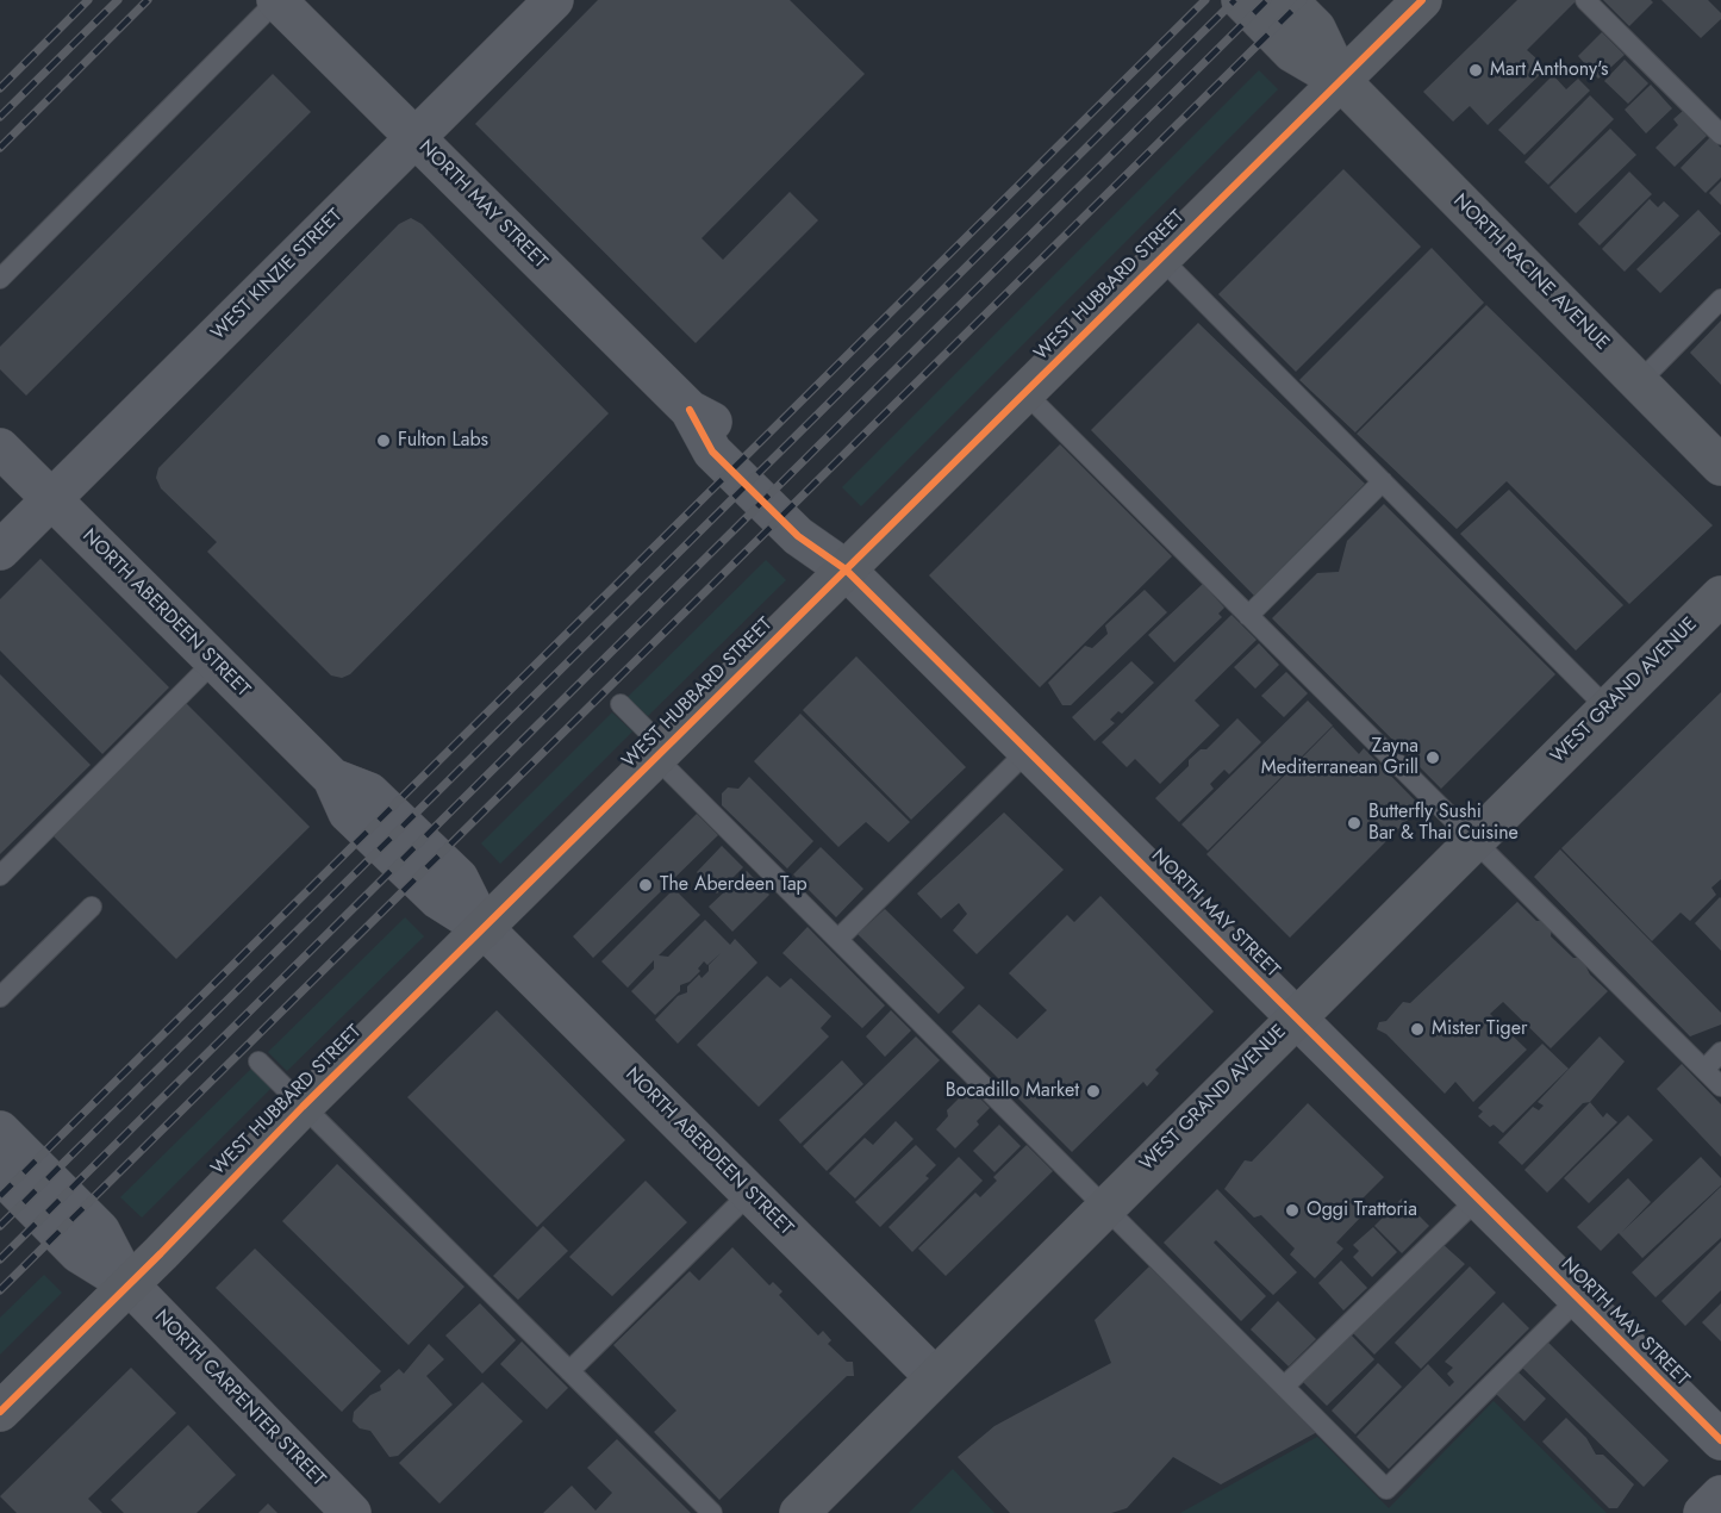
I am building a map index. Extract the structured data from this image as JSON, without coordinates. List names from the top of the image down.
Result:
{
  "streets": {
    "street": [
      "NORTH MAY STREET",
      "NORTH RACINE AVENUE",
      "WEST KINZIE STREET",
      "WEST HUBBARD STREET",
      "NORTH ABERDEEN STREET",
      "WEST GRAND AVENUE",
      "NORTH CARPENTER STREET"
    ]
  },
  "crossings": [
    ["NORTH MAY STREET", "WEST KINZIE STREET"],
    ["NORTH MAY STREET", "WEST HUBBARD STREET"],
    ["NORTH MAY STREET", "WEST GRAND AVENUE"],
    ["NORTH RACINE AVENUE", "WEST HUBBARD STREET"],
    ["WEST KINZIE STREET", "NORTH ABERDEEN STREET"],
    ["WEST HUBBARD STREET", "NORTH ABERDEEN STREET"],
    ["WEST HUBBARD STREET", "NORTH CARPENTER STREET"],
    ["NORTH ABERDEEN STREET", "WEST GRAND AVENUE"]
  ],
  "places": [
    "Mart Anthony's",
    "Fulton Labs",
    "Zayna Mediterranean Grill",
    "Butterfly Sushi Bar & Thai Cuisine",
    "The Aberdeen Tap",
    "Mister Tiger",
    "Bocadillo Market",
    "Oggi Trattoria"
  ]
}
